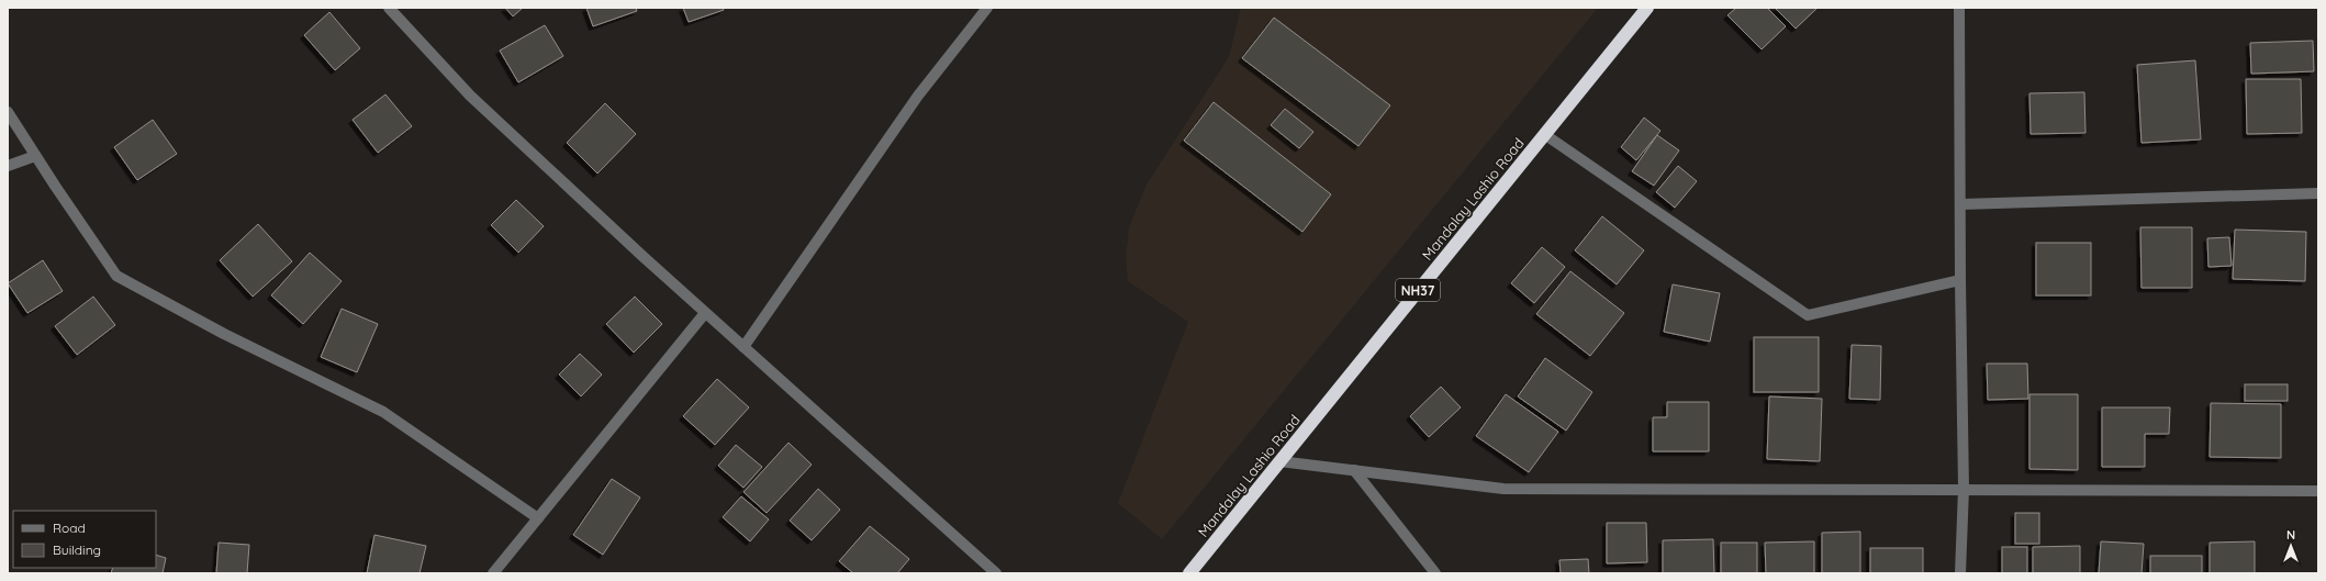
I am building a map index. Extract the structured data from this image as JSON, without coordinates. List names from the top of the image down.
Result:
{
  "streets": {
    "highway": ["Mandalay Lashio Road", "NH37"]
  },
  "legend": ["Road", "Building"],
  "north": "top"
}
